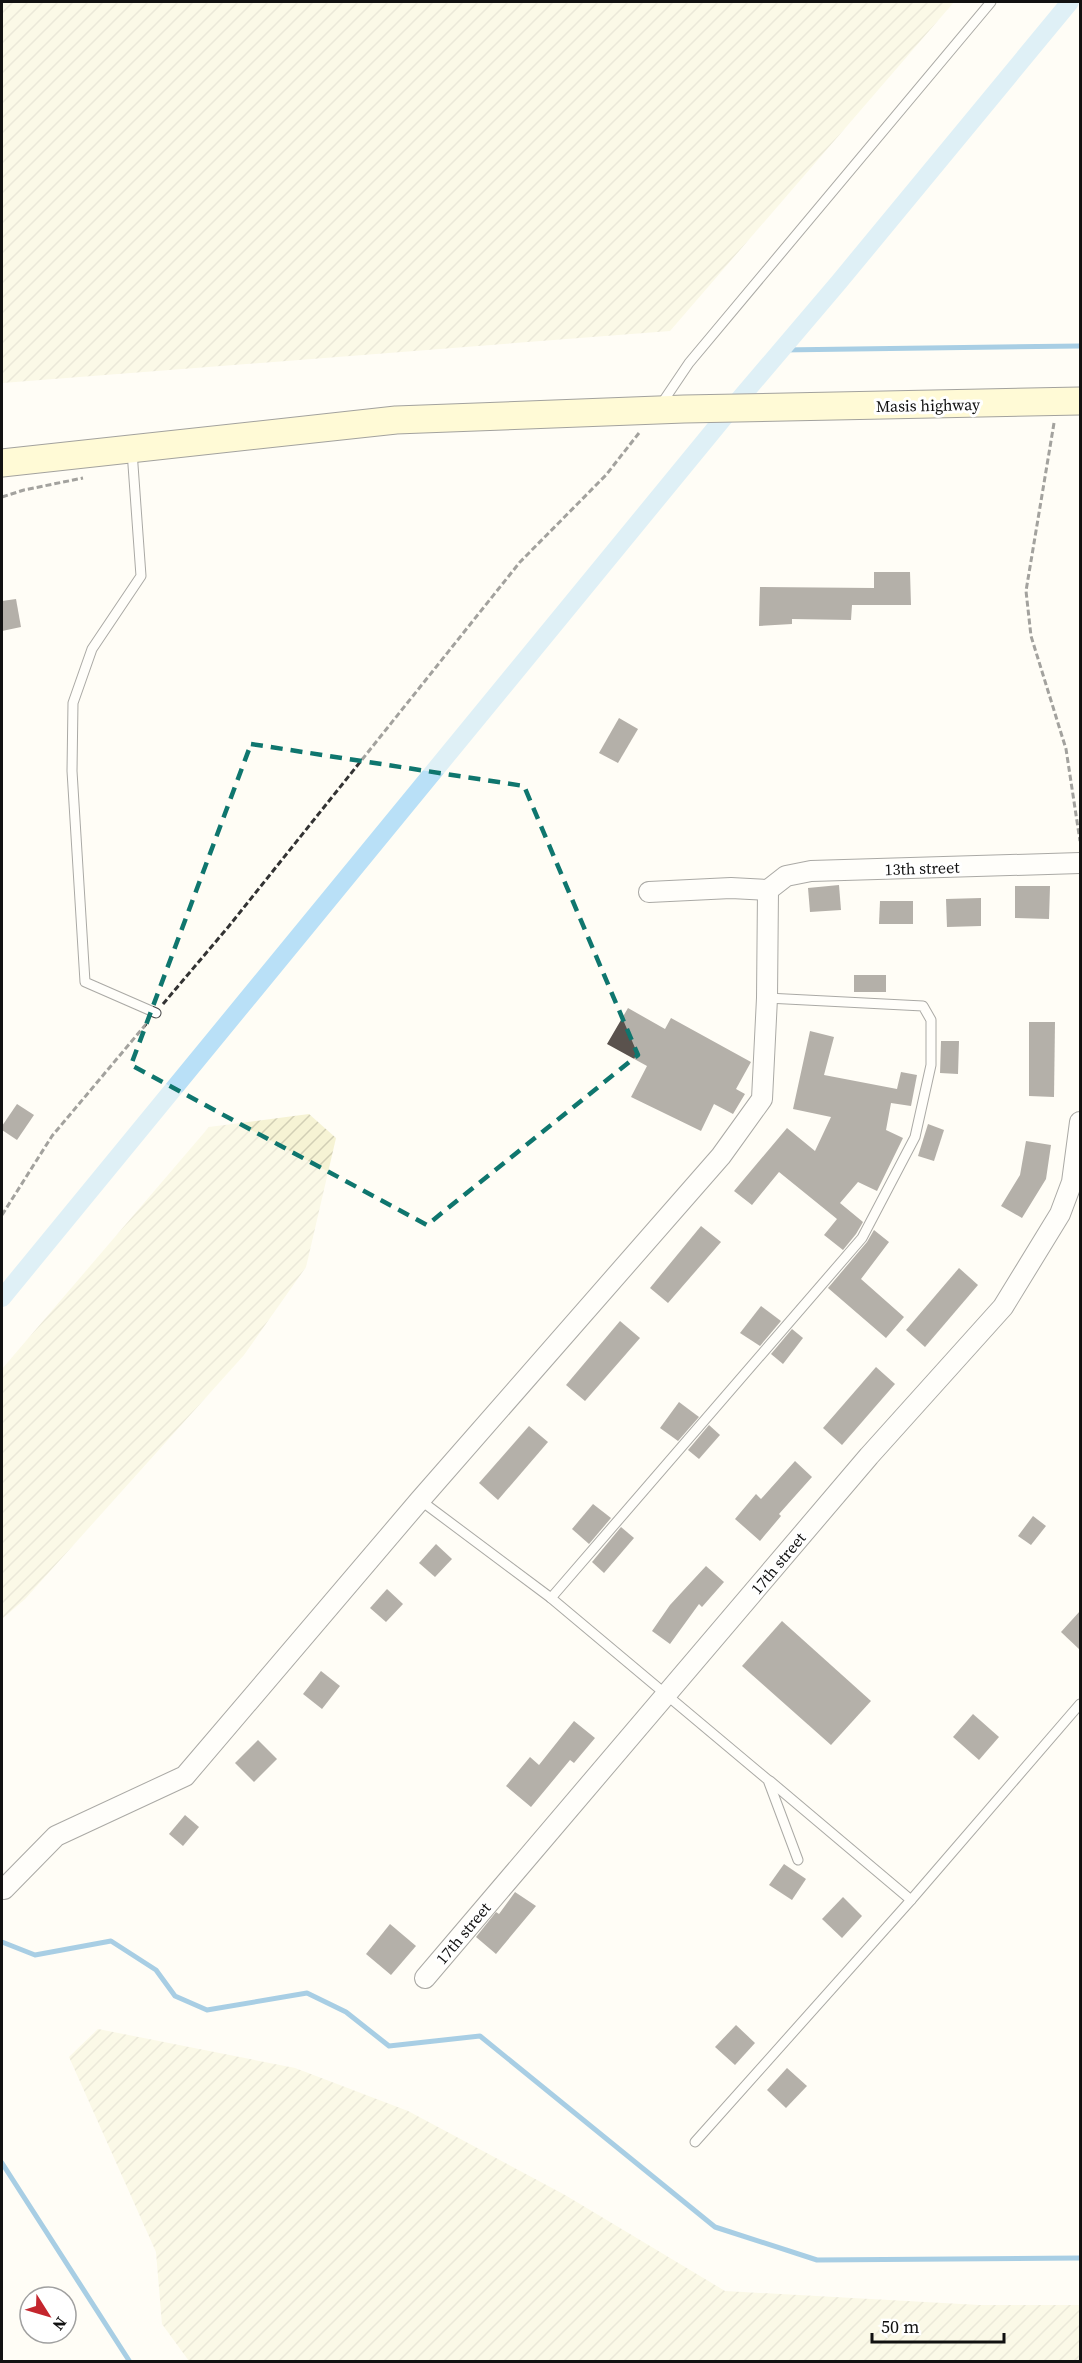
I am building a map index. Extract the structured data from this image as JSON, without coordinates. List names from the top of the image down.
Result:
{
  "streets": {
    "main road": ["Masis highway"],
    "street": ["13th street", "17th street"]
  },
  "scale_bar": "50 m",
  "north": "bottom right"
}
